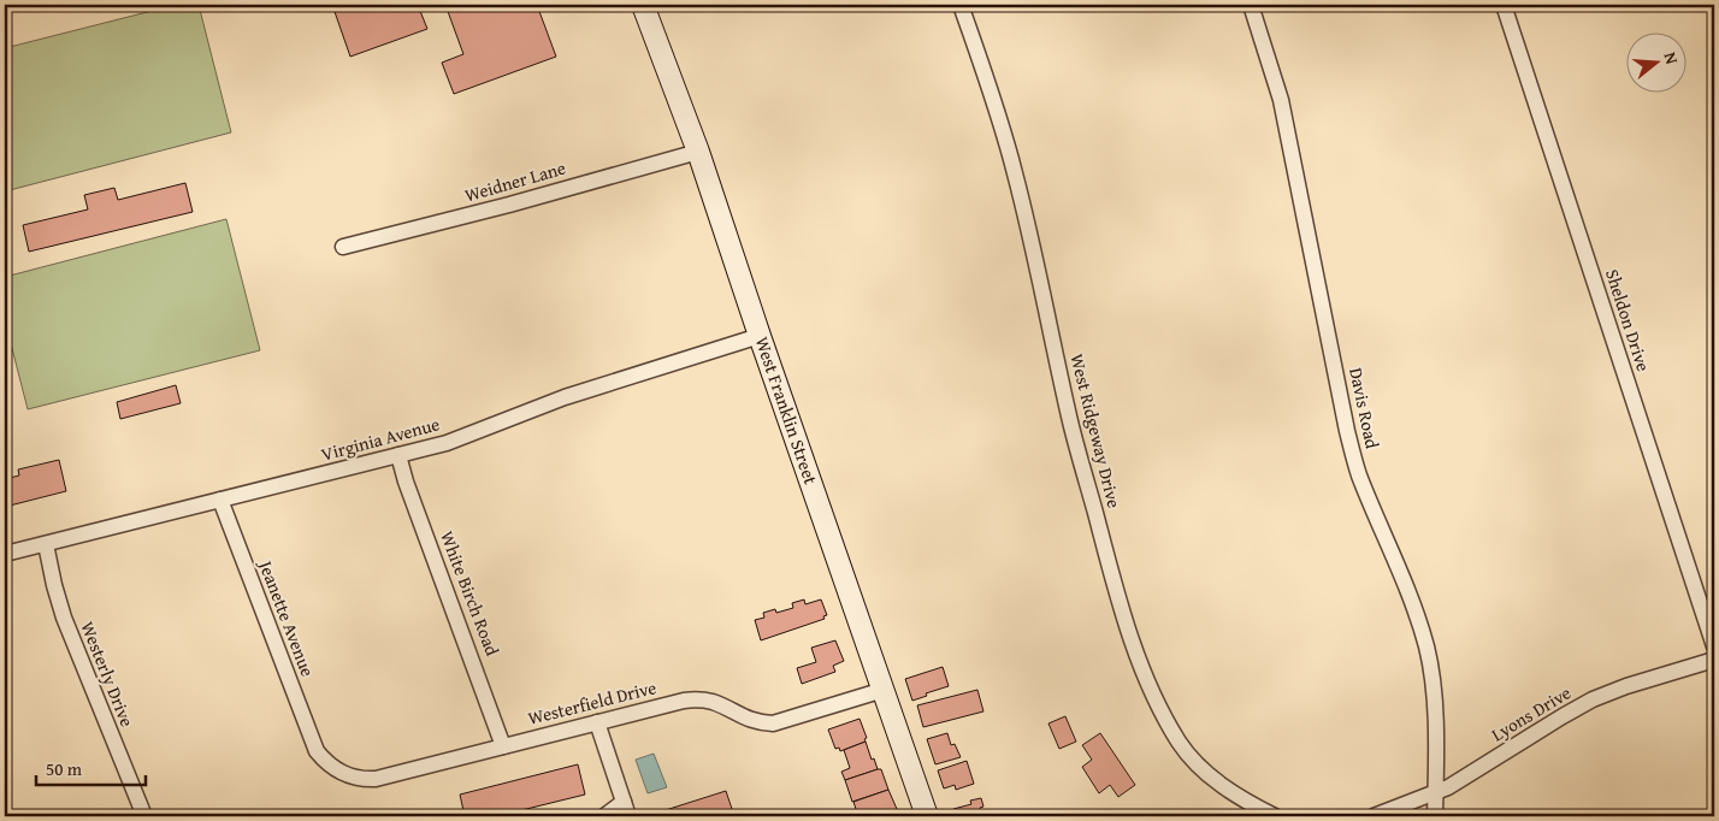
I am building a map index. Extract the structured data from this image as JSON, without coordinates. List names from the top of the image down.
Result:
{
  "streets": {
    "main road": ["West Franklin Street"],
    "street": [
      "Weidner Lane",
      "Sheldon Drive",
      "Davis Road",
      "West Ridgeway Drive",
      "Virginia Avenue",
      "White Birch Road",
      "Jeanette Avenue",
      "Westerly Drive",
      "Westerfield Drive",
      "Lyons Drive"
    ]
  },
  "crossings": [
    ["Weidner Lane", "West Franklin Street"],
    ["Davis Road", "Lyons Drive"],
    ["West Franklin Street", "Virginia Avenue"],
    ["West Franklin Street", "Westerfield Drive"],
    ["Virginia Avenue", "White Birch Road"],
    ["Virginia Avenue", "Jeanette Avenue"],
    ["Virginia Avenue", "Westerly Drive"],
    ["White Birch Road", "Westerfield Drive"],
    ["Jeanette Avenue", "Westerfield Drive"]
  ],
  "scale_bar": "50 m",
  "north": "right"
}
